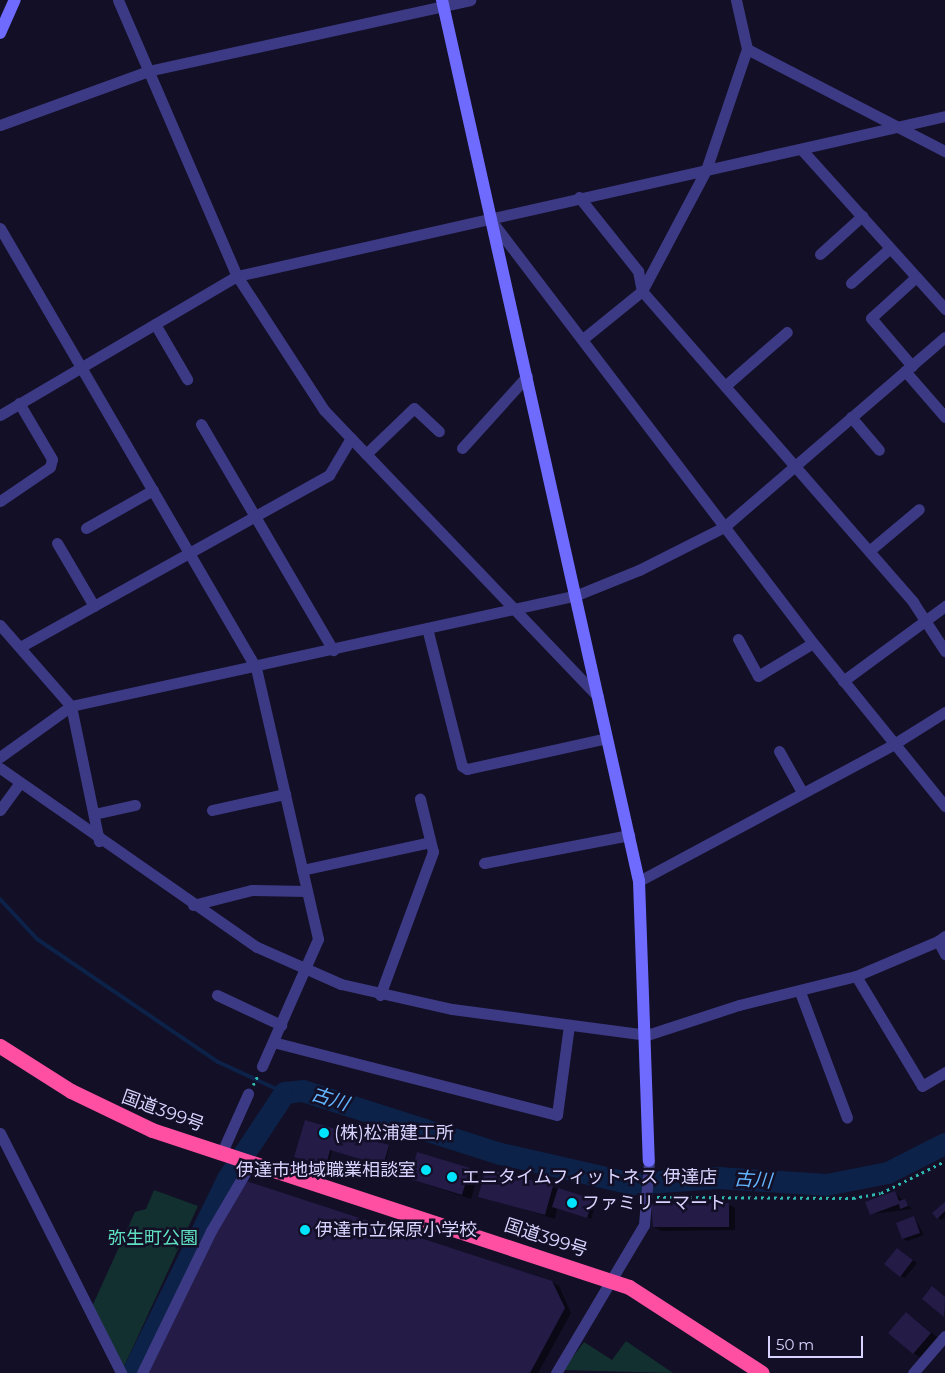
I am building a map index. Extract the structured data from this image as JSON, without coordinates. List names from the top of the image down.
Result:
{
  "streets": {
    "highway": ["国道399号"]
  },
  "water": ["古川"],
  "parks": ["弥生町公園"],
  "places": [
    "(株)松浦建工所",
    "伊達市地域職業相談室",
    "エニタイムフィットネス 伊達店",
    "ファミリーマート",
    "伊達市立保原小学校"
  ],
  "scale_bar": "50 m"
}
